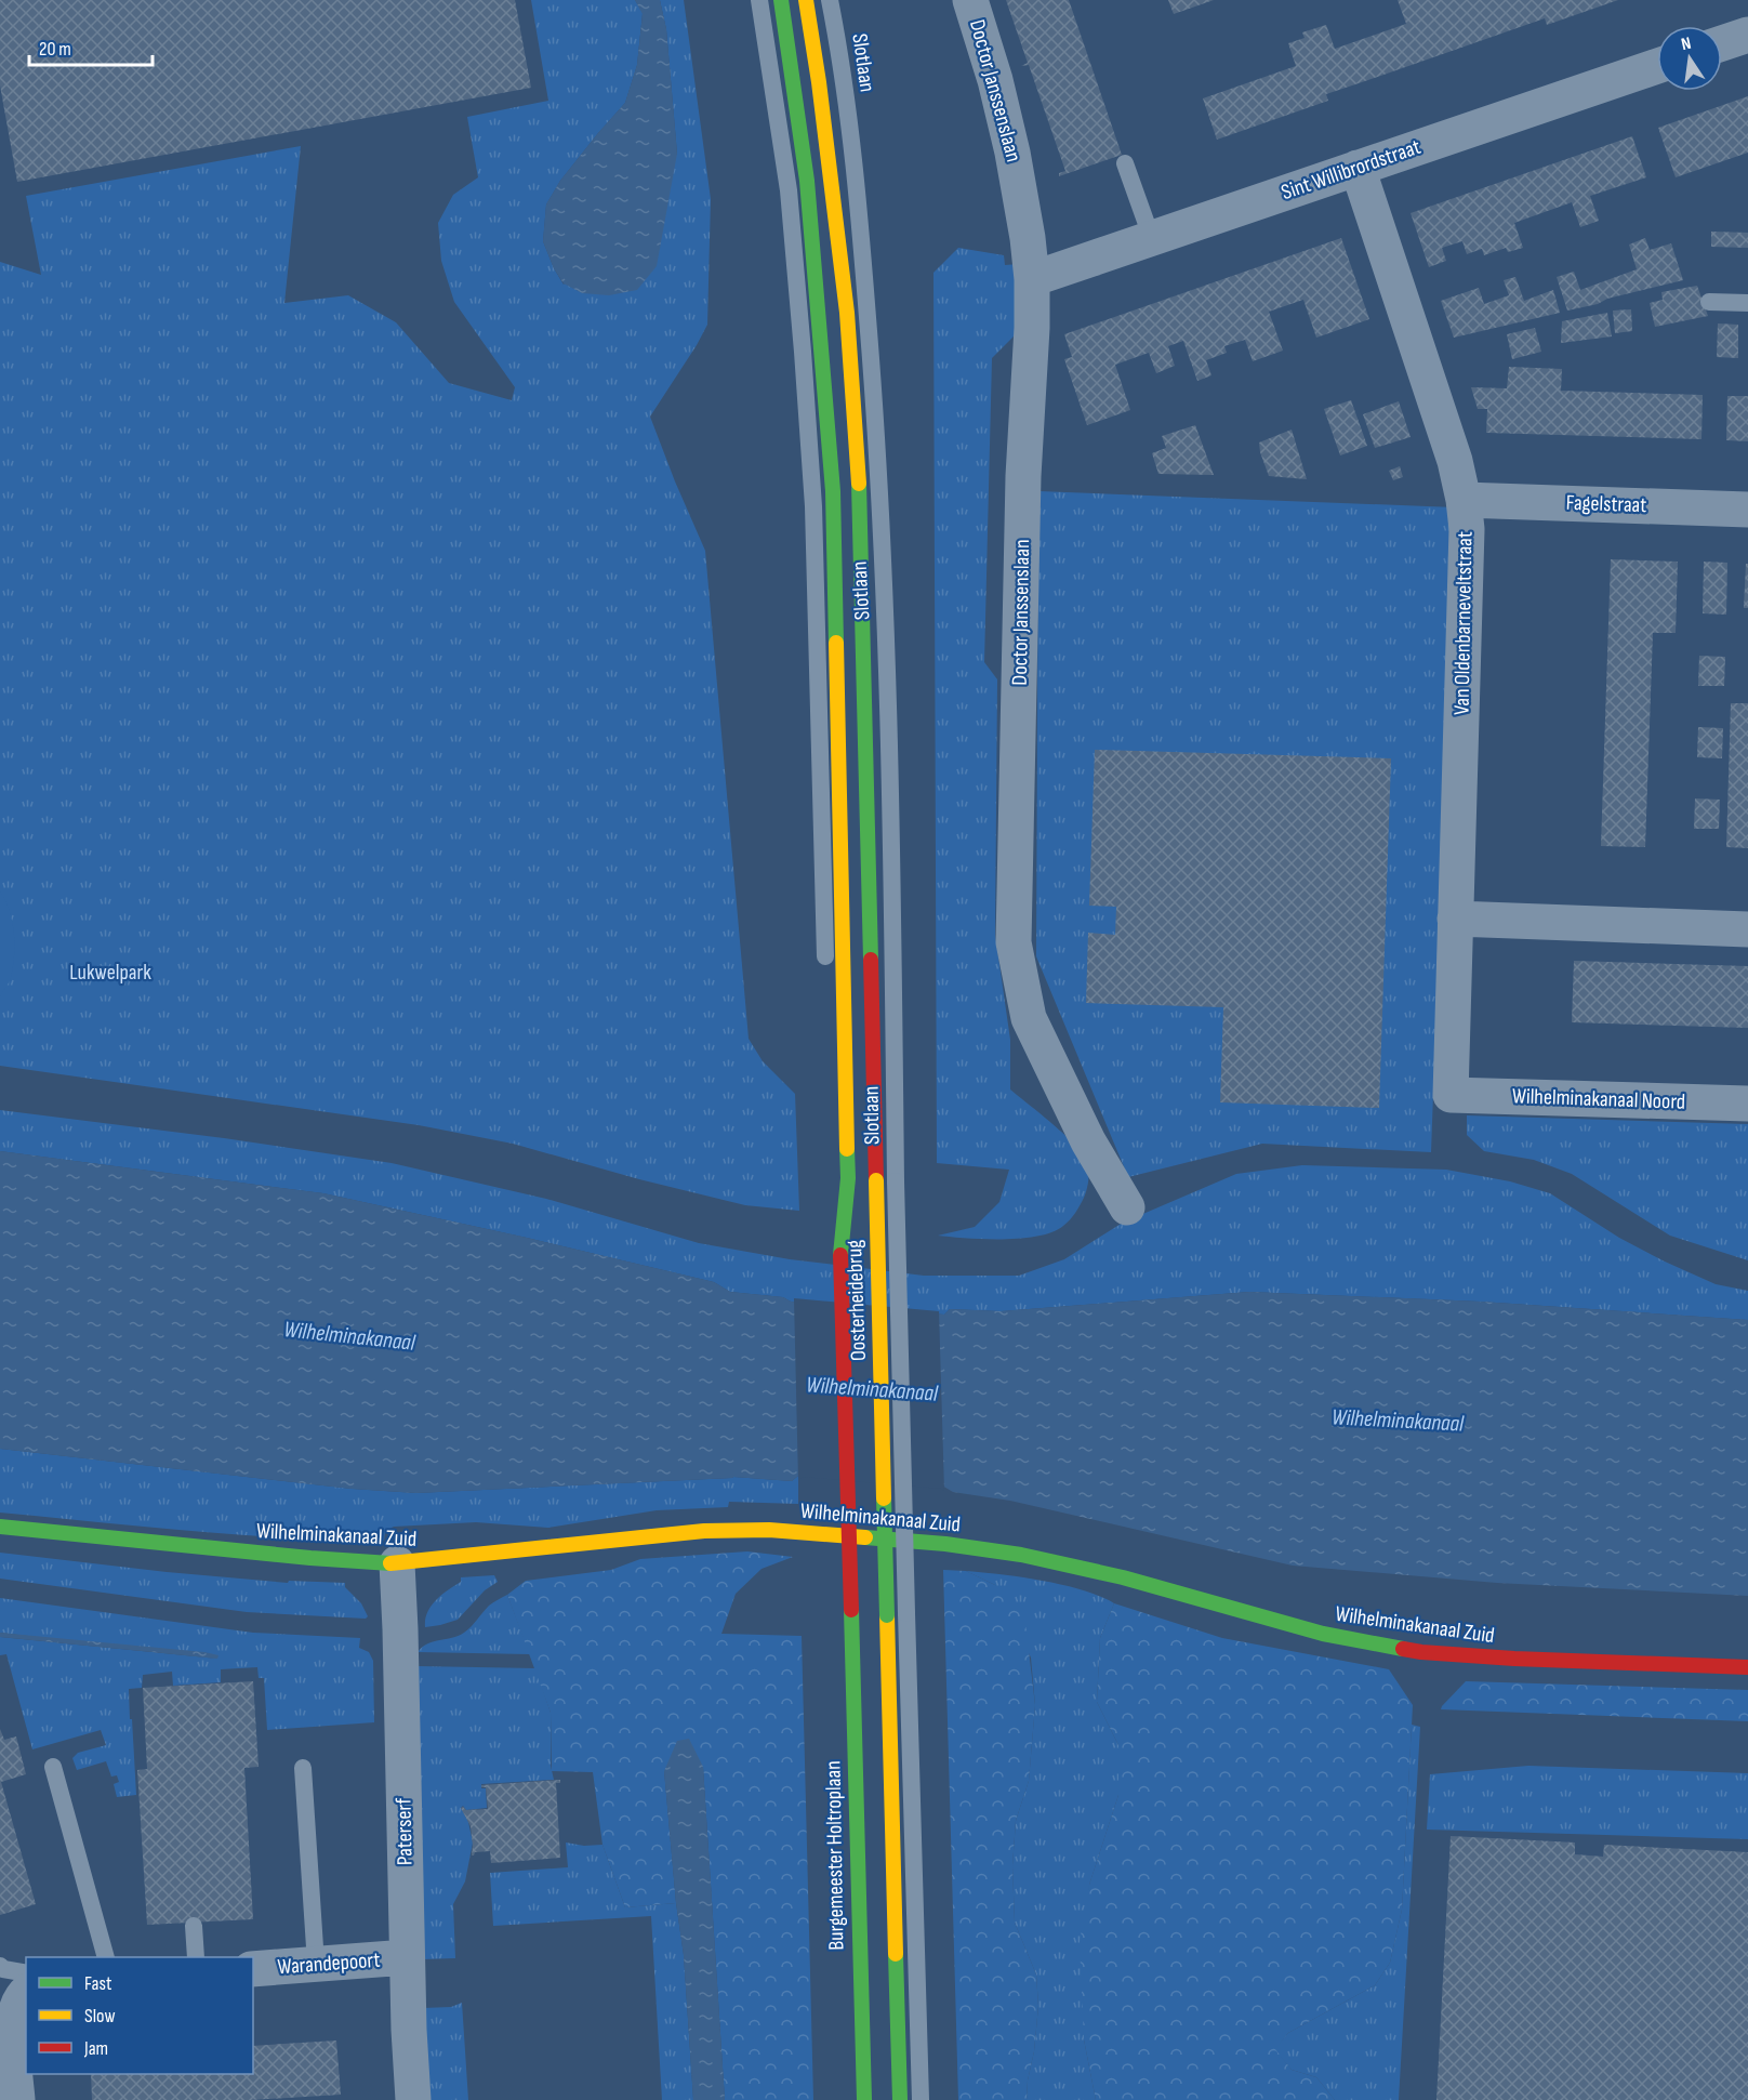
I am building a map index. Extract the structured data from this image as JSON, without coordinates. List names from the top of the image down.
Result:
{
  "streets": {
    "street": [
      "Slotlaan",
      "Doctor Janssenslaan",
      "Sint Willibrordstraat",
      "Fagelstraat",
      "Van Oldenbarneveltstraat",
      "Wilhelminakanaal Noord",
      "Oosterheidebrug",
      "Wilhelminakanaal Zuid",
      "Paterserf",
      "Burgemeester Holtroplaan",
      "Warandepoort"
    ]
  },
  "crossings": [
    ["Slotlaan", "Oosterheidebrug"],
    ["Doctor Janssenslaan", "Sint Willibrordstraat"],
    ["Sint Willibrordstraat", "Van Oldenbarneveltstraat"],
    ["Fagelstraat", "Van Oldenbarneveltstraat"],
    ["Van Oldenbarneveltstraat", "Wilhelminakanaal Noord"],
    ["Oosterheidebrug", "Burgemeester Holtroplaan"],
    ["Wilhelminakanaal Zuid", "Paterserf"],
    ["Paterserf", "Warandepoort"]
  ],
  "water": ["Wilhelminakanaal"],
  "parks": ["Lukwelpark"],
  "legend": ["Fast", "Slow", "Jam"],
  "scale_bar": "20 m",
  "north": "top"
}
